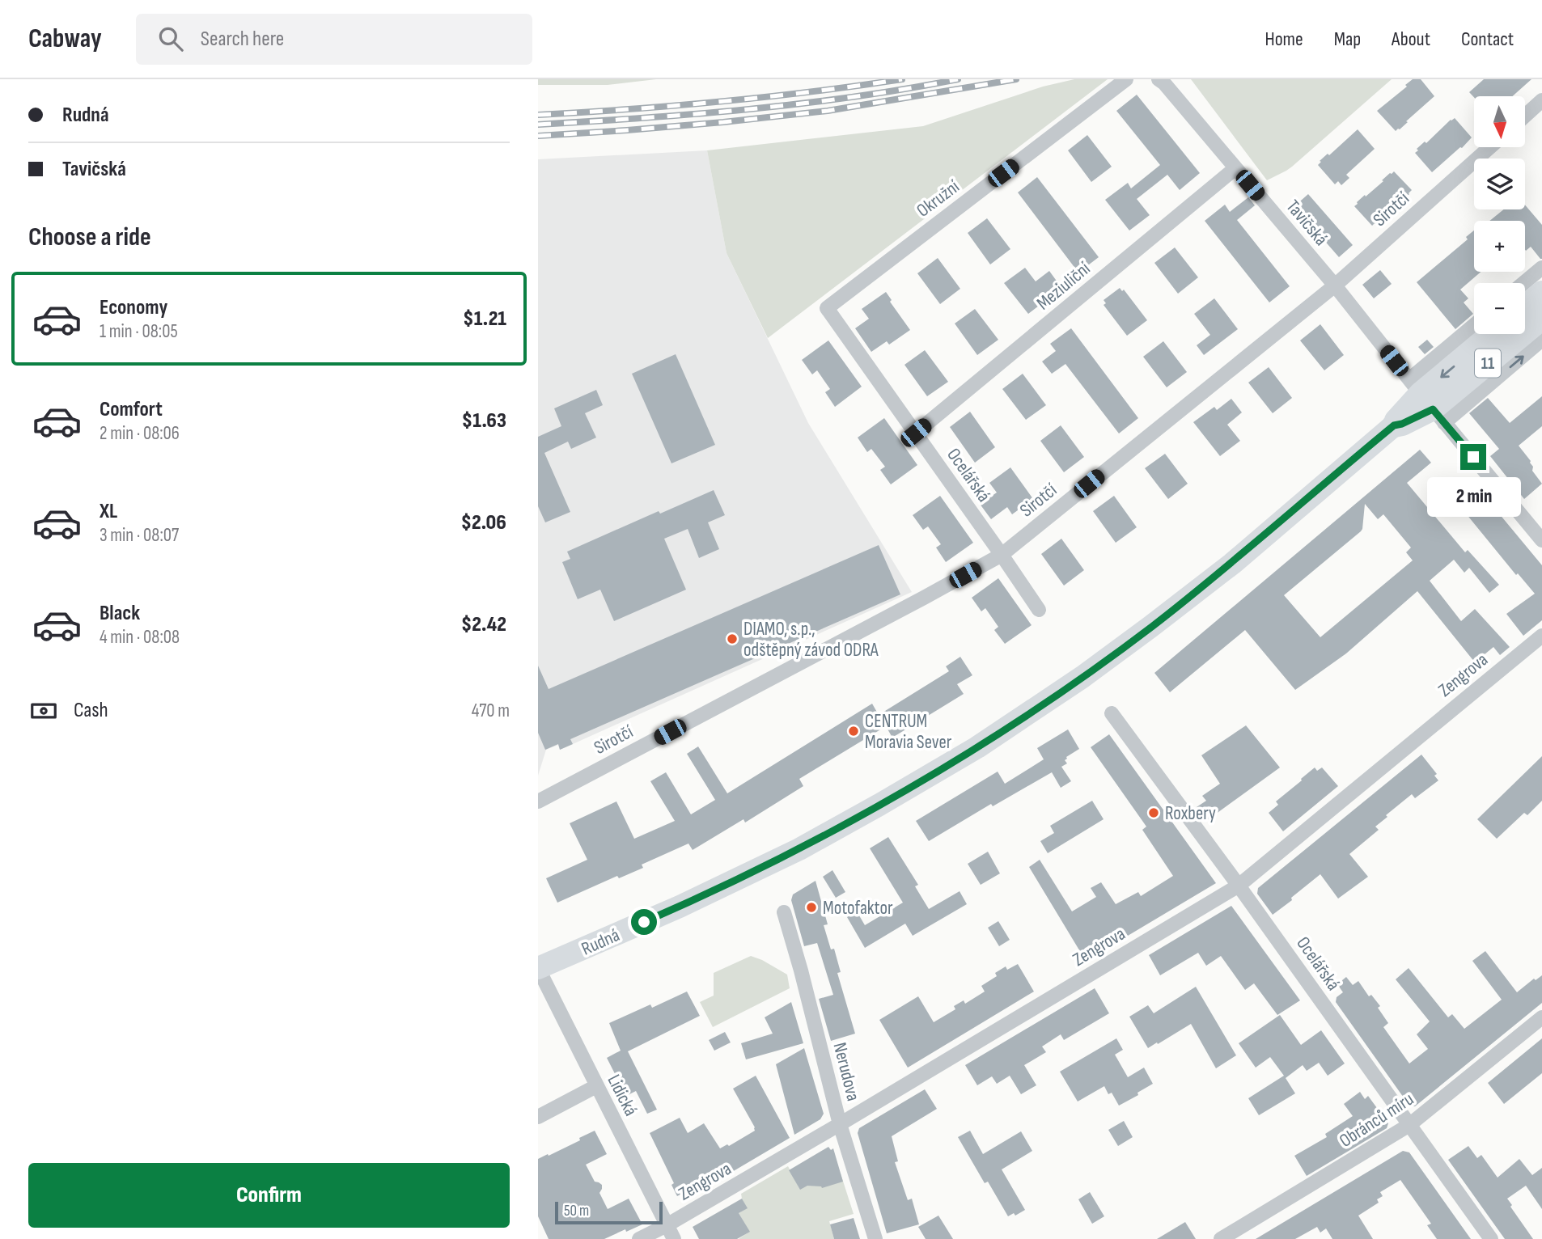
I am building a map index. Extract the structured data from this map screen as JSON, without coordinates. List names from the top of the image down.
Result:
{
  "streets": {
    "highway": ["11", "Rudná"],
    "street": [
      "Okružní",
      "Sirotčí",
      "Tavičská",
      "Meziuliční",
      "Ocelářská",
      "Zengrova",
      "Nerudova",
      "Lidická",
      "Obránců míru"
    ]
  },
  "crossings": [
    ["Okružní", "Ocelářská"],
    ["Sirotčí", "Tavičská"],
    ["Sirotčí", "Ocelářská"],
    ["Tavičská", "Meziuliční"],
    ["Tavičská", "Rudná"],
    ["Meziuliční", "Ocelářská"],
    ["Ocelářská", "Zengrova"],
    ["Ocelářská", "Obránců míru"],
    ["Zengrova", "Nerudova"],
    ["Zengrova", "Lidická"],
    ["Rudná", "Lidická"]
  ],
  "places": [
    "DIAMO, s.p., odštěpný závod ODRA",
    "CENTRUM Moravia Sever",
    "Roxbery",
    "Motofaktor"
  ],
  "scale_bar": "50 m",
  "north": "bottom",
  "page": {
    "header": "Cabway",
    "search": "Search here",
    "nav": [
      "Home",
      "Map",
      "About",
      "Contact"
    ],
    "banner": ["Rudná", "Tavičská"],
    "map_buttons": ["+", "−"],
    "heading": "Choose a ride",
    "list": [
      {
        "name": "Economy",
        "note": "1 min · 08:05",
        "value": "$1.21"
      },
      {
        "name": "Comfort",
        "note": "2 min · 08:06",
        "value": "$1.63"
      },
      {
        "name": "XL",
        "note": "3 min · 08:07",
        "value": "$2.06"
      },
      {
        "name": "Black",
        "note": "4 min · 08:08",
        "value": "$2.42"
      }
    ],
    "bubble": "2 min",
    "pay": ["Cash", "470 m"],
    "buttons": "Confirm",
    "scale": "50 m"
  }
}
